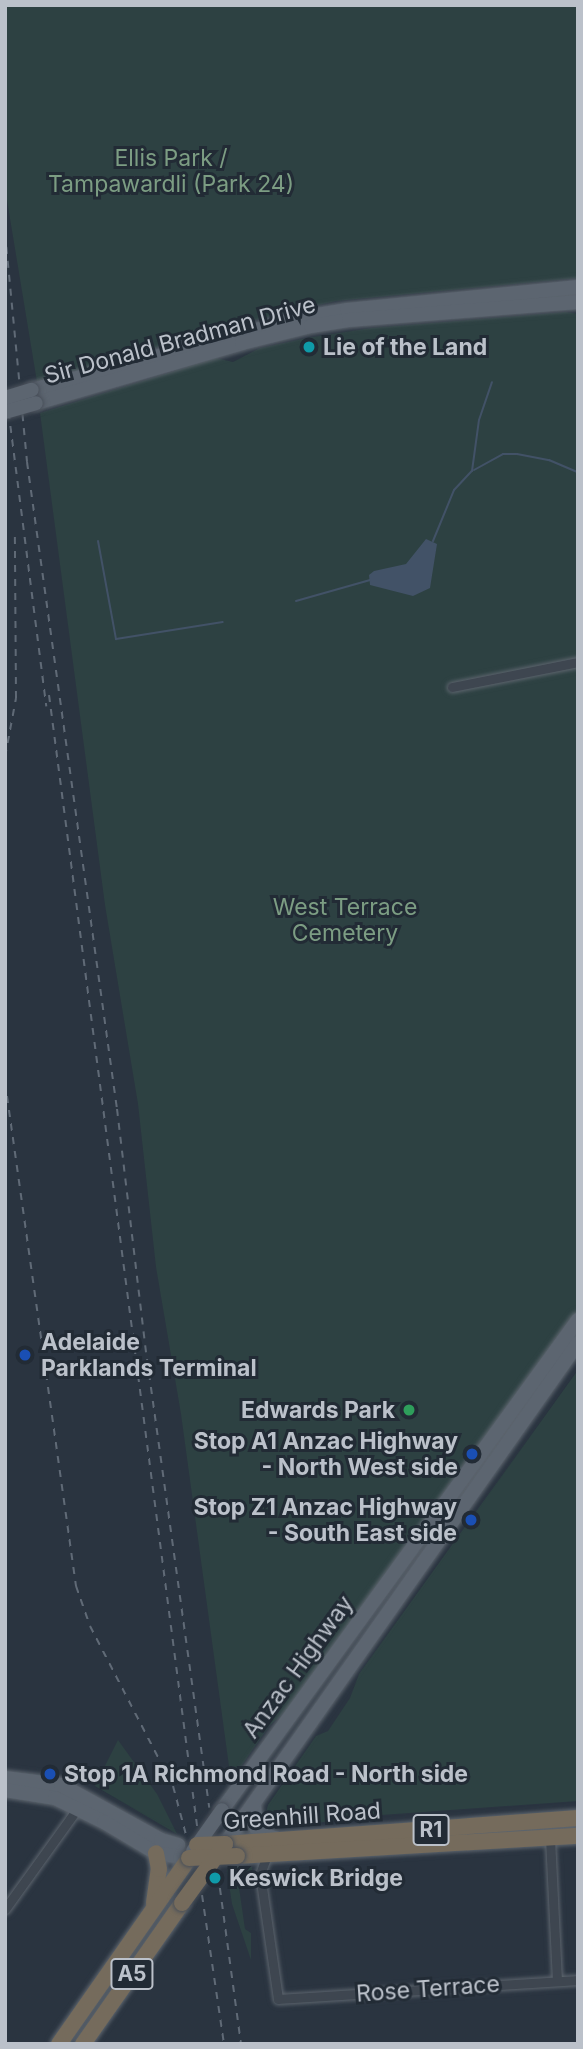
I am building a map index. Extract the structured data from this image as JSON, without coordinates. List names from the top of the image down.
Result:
{
  "streets": {
    "highway": [
      "Anzac Highway",
      "Greenhill Road",
      "R1",
      "A5"
    ],
    "main road": ["Sir Donald Bradman Drive"],
    "street": ["Rose Terrace"]
  },
  "crossings": [
    ["Anzac Highway", "Greenhill Road"],
    ["Anzac Highway", "R1"],
    ["Greenhill Road", "R1"],
    ["Greenhill Road", "Rose Terrace"]
  ],
  "parks": ["Ellis Park / Tampawardli (Park 24)", "West Terrace Cemetery"],
  "places": [
    "Lie of the Land",
    "Adelaide Parklands Terminal",
    "Edwards Park",
    "Stop A1 Anzac Highway - North West side",
    "Stop Z1 Anzac Highway - South East side",
    "Stop 1A Richmond Road - North side",
    "Keswick Bridge"
  ]
}
